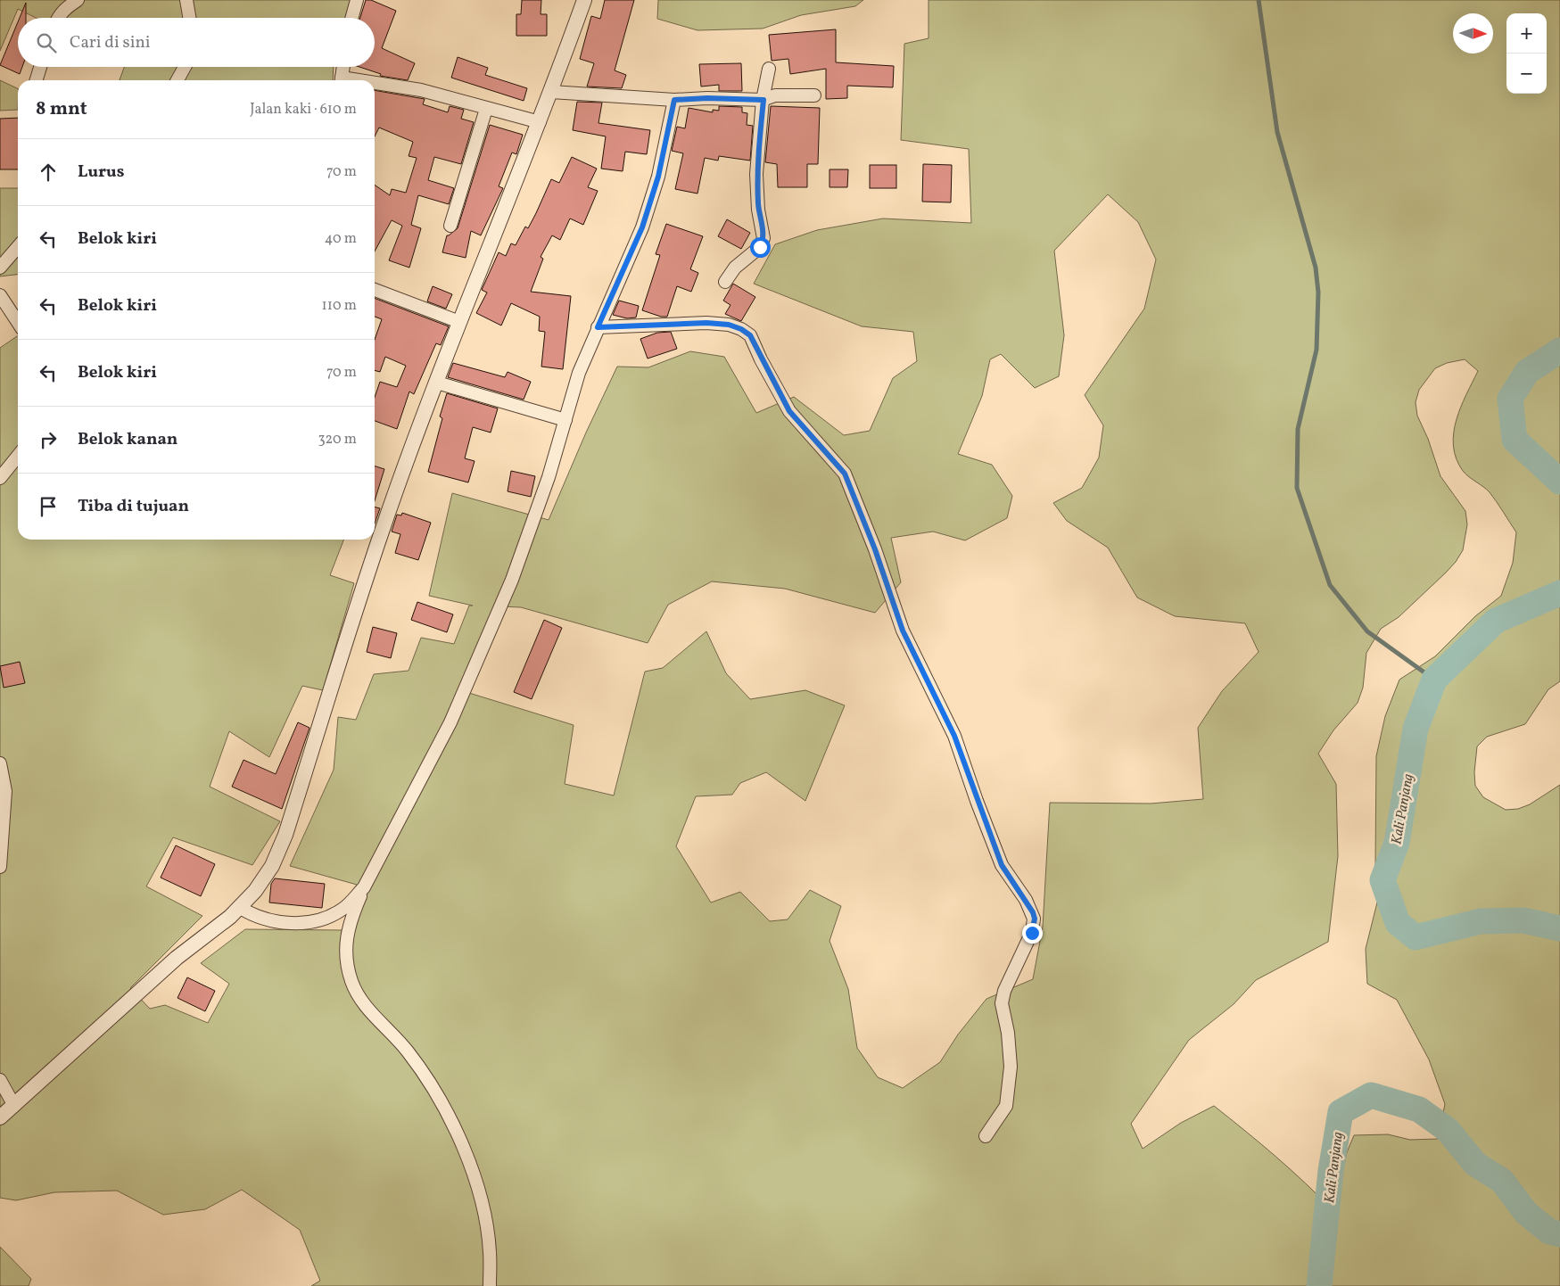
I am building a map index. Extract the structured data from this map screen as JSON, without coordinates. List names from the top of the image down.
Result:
{
  "water": ["Kali Panjang"],
  "north": "right",
  "page": {
    "map_buttons": ["+", "−"],
    "search": "Cari di sini",
    "heading": ["8 mnt", "Jalan kaki · 610 m"],
    "list": [
      ["Lurus", "70 m"],
      ["Belok kiri", "40 m"],
      ["Belok kiri", "110 m"],
      ["Belok kiri", "70 m"],
      ["Belok kanan", "320 m"],
      "Tiba di tujuan"
    ]
  }
}
